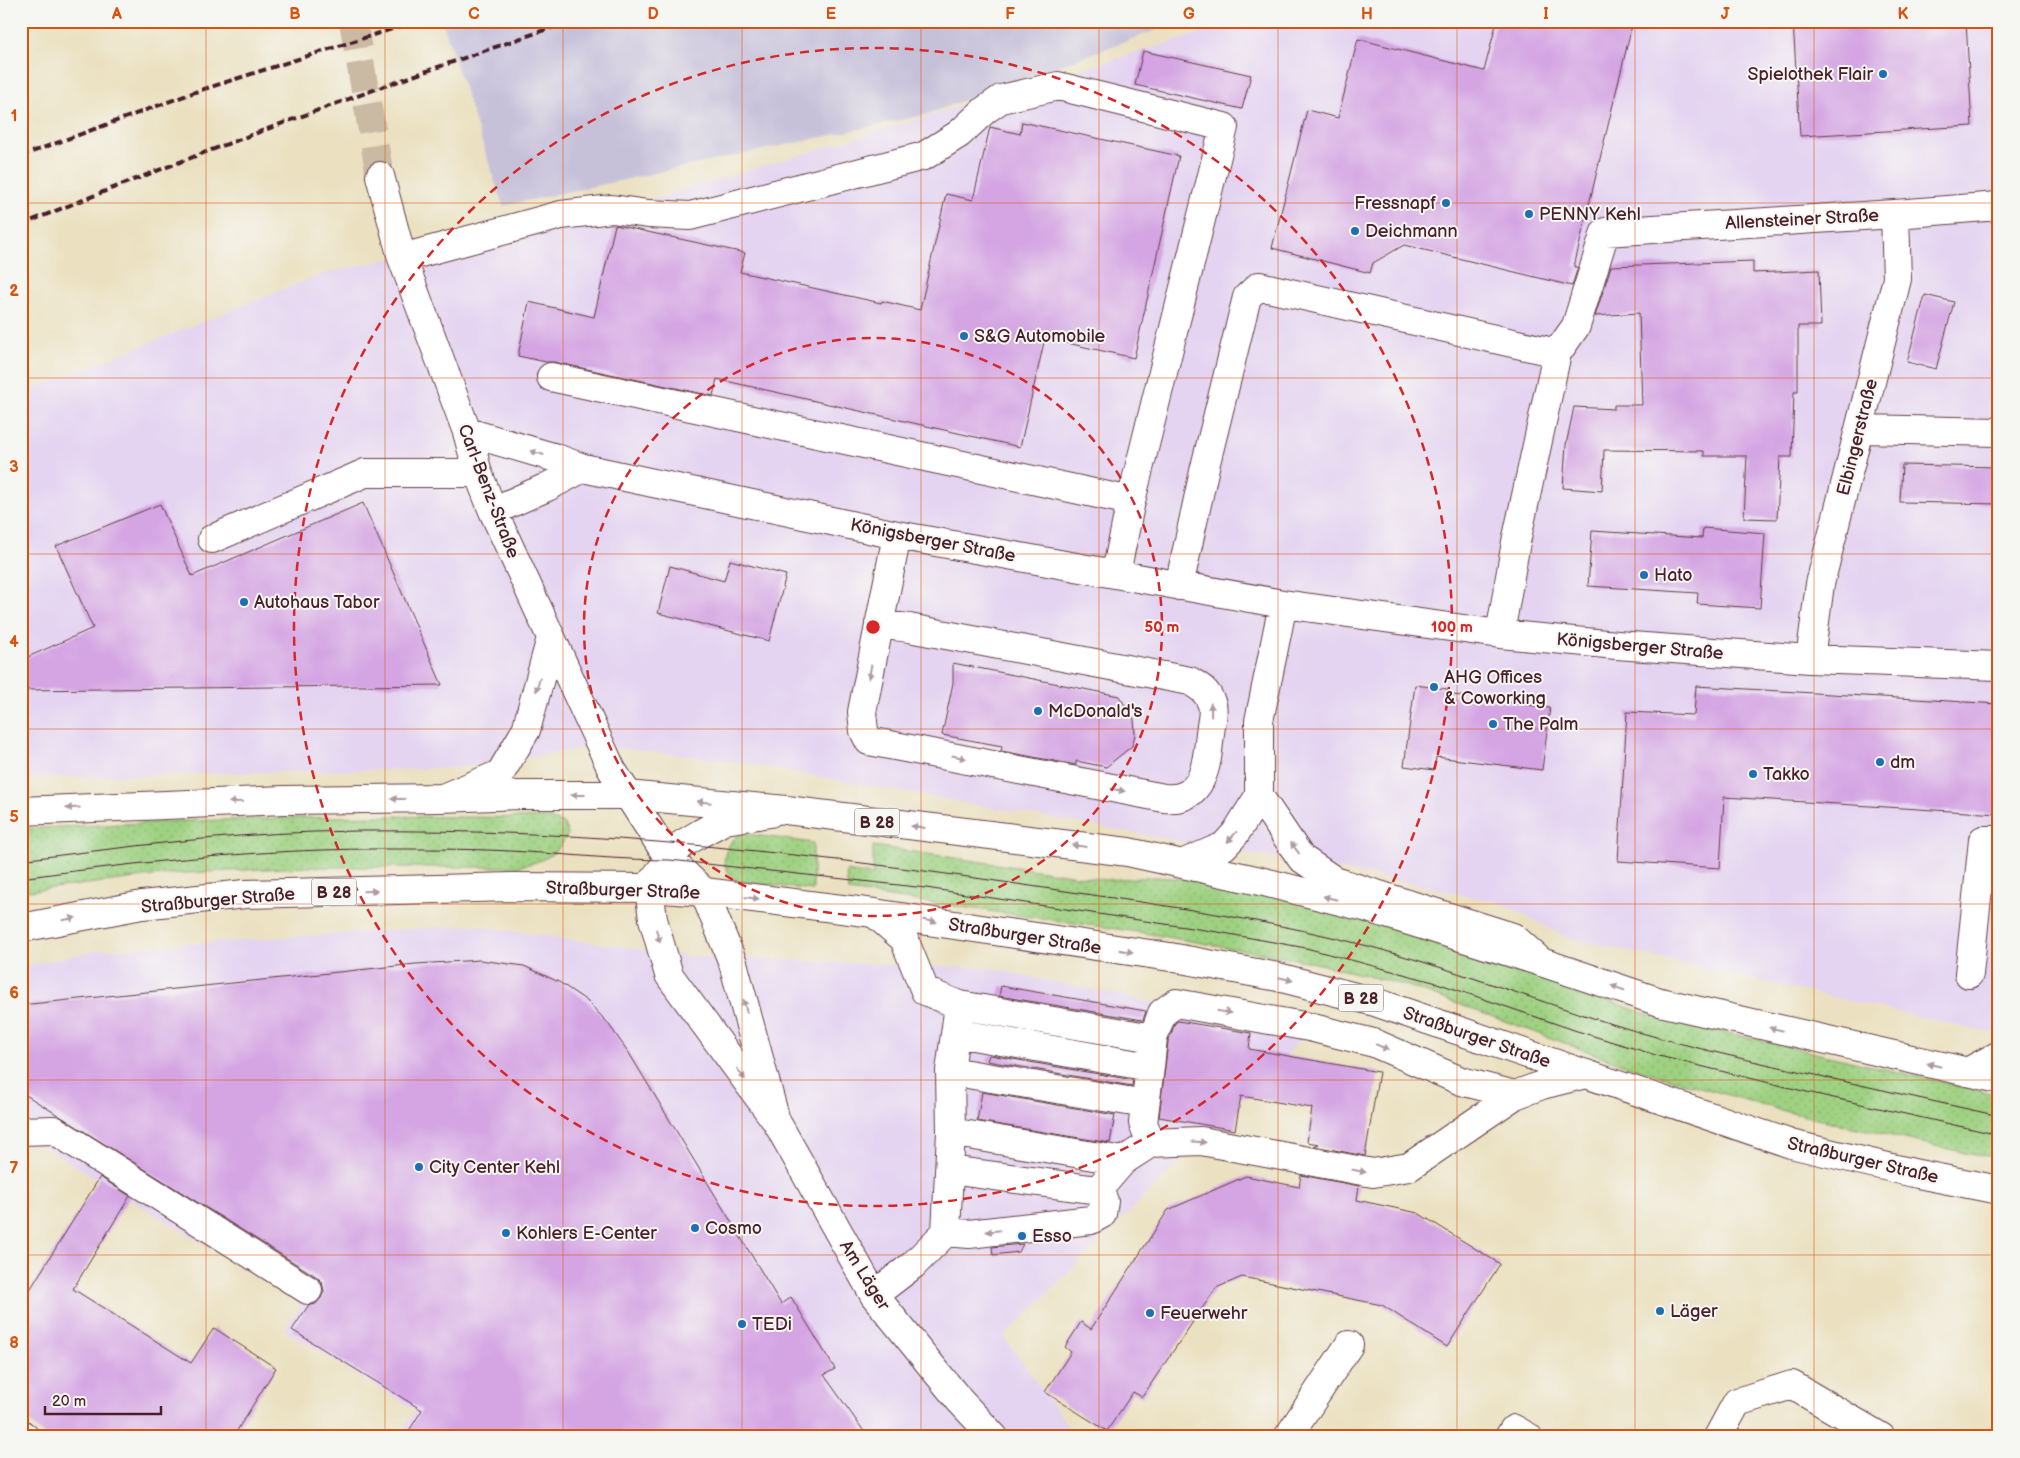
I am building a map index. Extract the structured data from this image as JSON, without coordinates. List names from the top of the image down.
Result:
{
  "streets": {
    "street": [
      "Allensteiner Straße",
      "Elbingerstraße",
      "Carl-Benz-Straße",
      "Königsberger Straße",
      "B 28",
      "Straßburger Straße",
      "Am Läger"
    ]
  },
  "crossings": [
    ["Allensteiner Straße", "Elbingerstraße"],
    ["Elbingerstraße", "Königsberger Straße"],
    ["Carl-Benz-Straße", "Königsberger Straße"],
    ["Carl-Benz-Straße", "B 28"],
    ["Carl-Benz-Straße", "Straßburger Straße"],
    ["Carl-Benz-Straße", "Am Läger"],
    ["Straßburger Straße", "Am Läger"]
  ],
  "places": [
    "Spielothek Flair",
    "Fressnapf",
    "PENNY Kehl",
    "Deichmann",
    "S&G Automobile",
    "Hato",
    "Autohaus Tabor",
    "AHG Offices & Coworking",
    "McDonald's",
    "The Palm",
    "dm",
    "Takko",
    "City Center Kehl",
    "Cosmo",
    "Kohlers E-Center",
    "Esso",
    "Läger",
    "Feuerwehr",
    "TEDi"
  ],
  "scale_bar": "20 m",
  "grid": {
    "columns": [
      "A",
      "B",
      "C",
      "D",
      "E",
      "F",
      "G",
      "H",
      "I",
      "J",
      "K"
    ],
    "rows": [
      "1",
      "2",
      "3",
      "4",
      "5",
      "6",
      "7",
      "8"
    ]
  },
  "rings": ["50 m", "100 m"]
}
